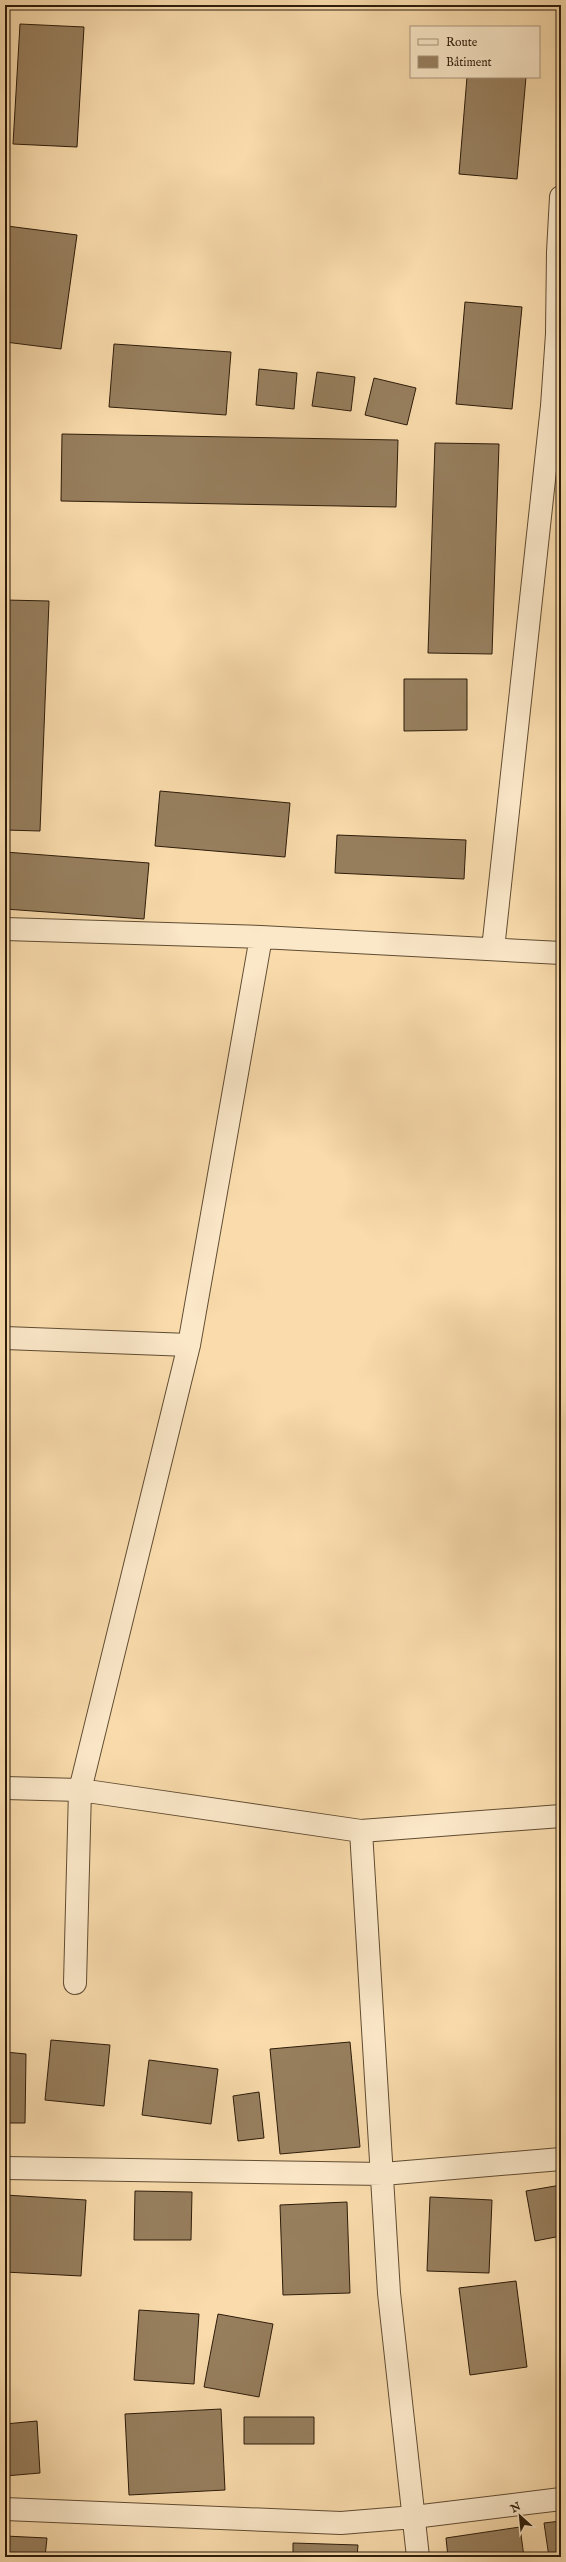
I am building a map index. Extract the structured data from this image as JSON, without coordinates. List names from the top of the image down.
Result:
{
  "legend": ["Route", "Bâtiment"],
  "north": "top left"
}
